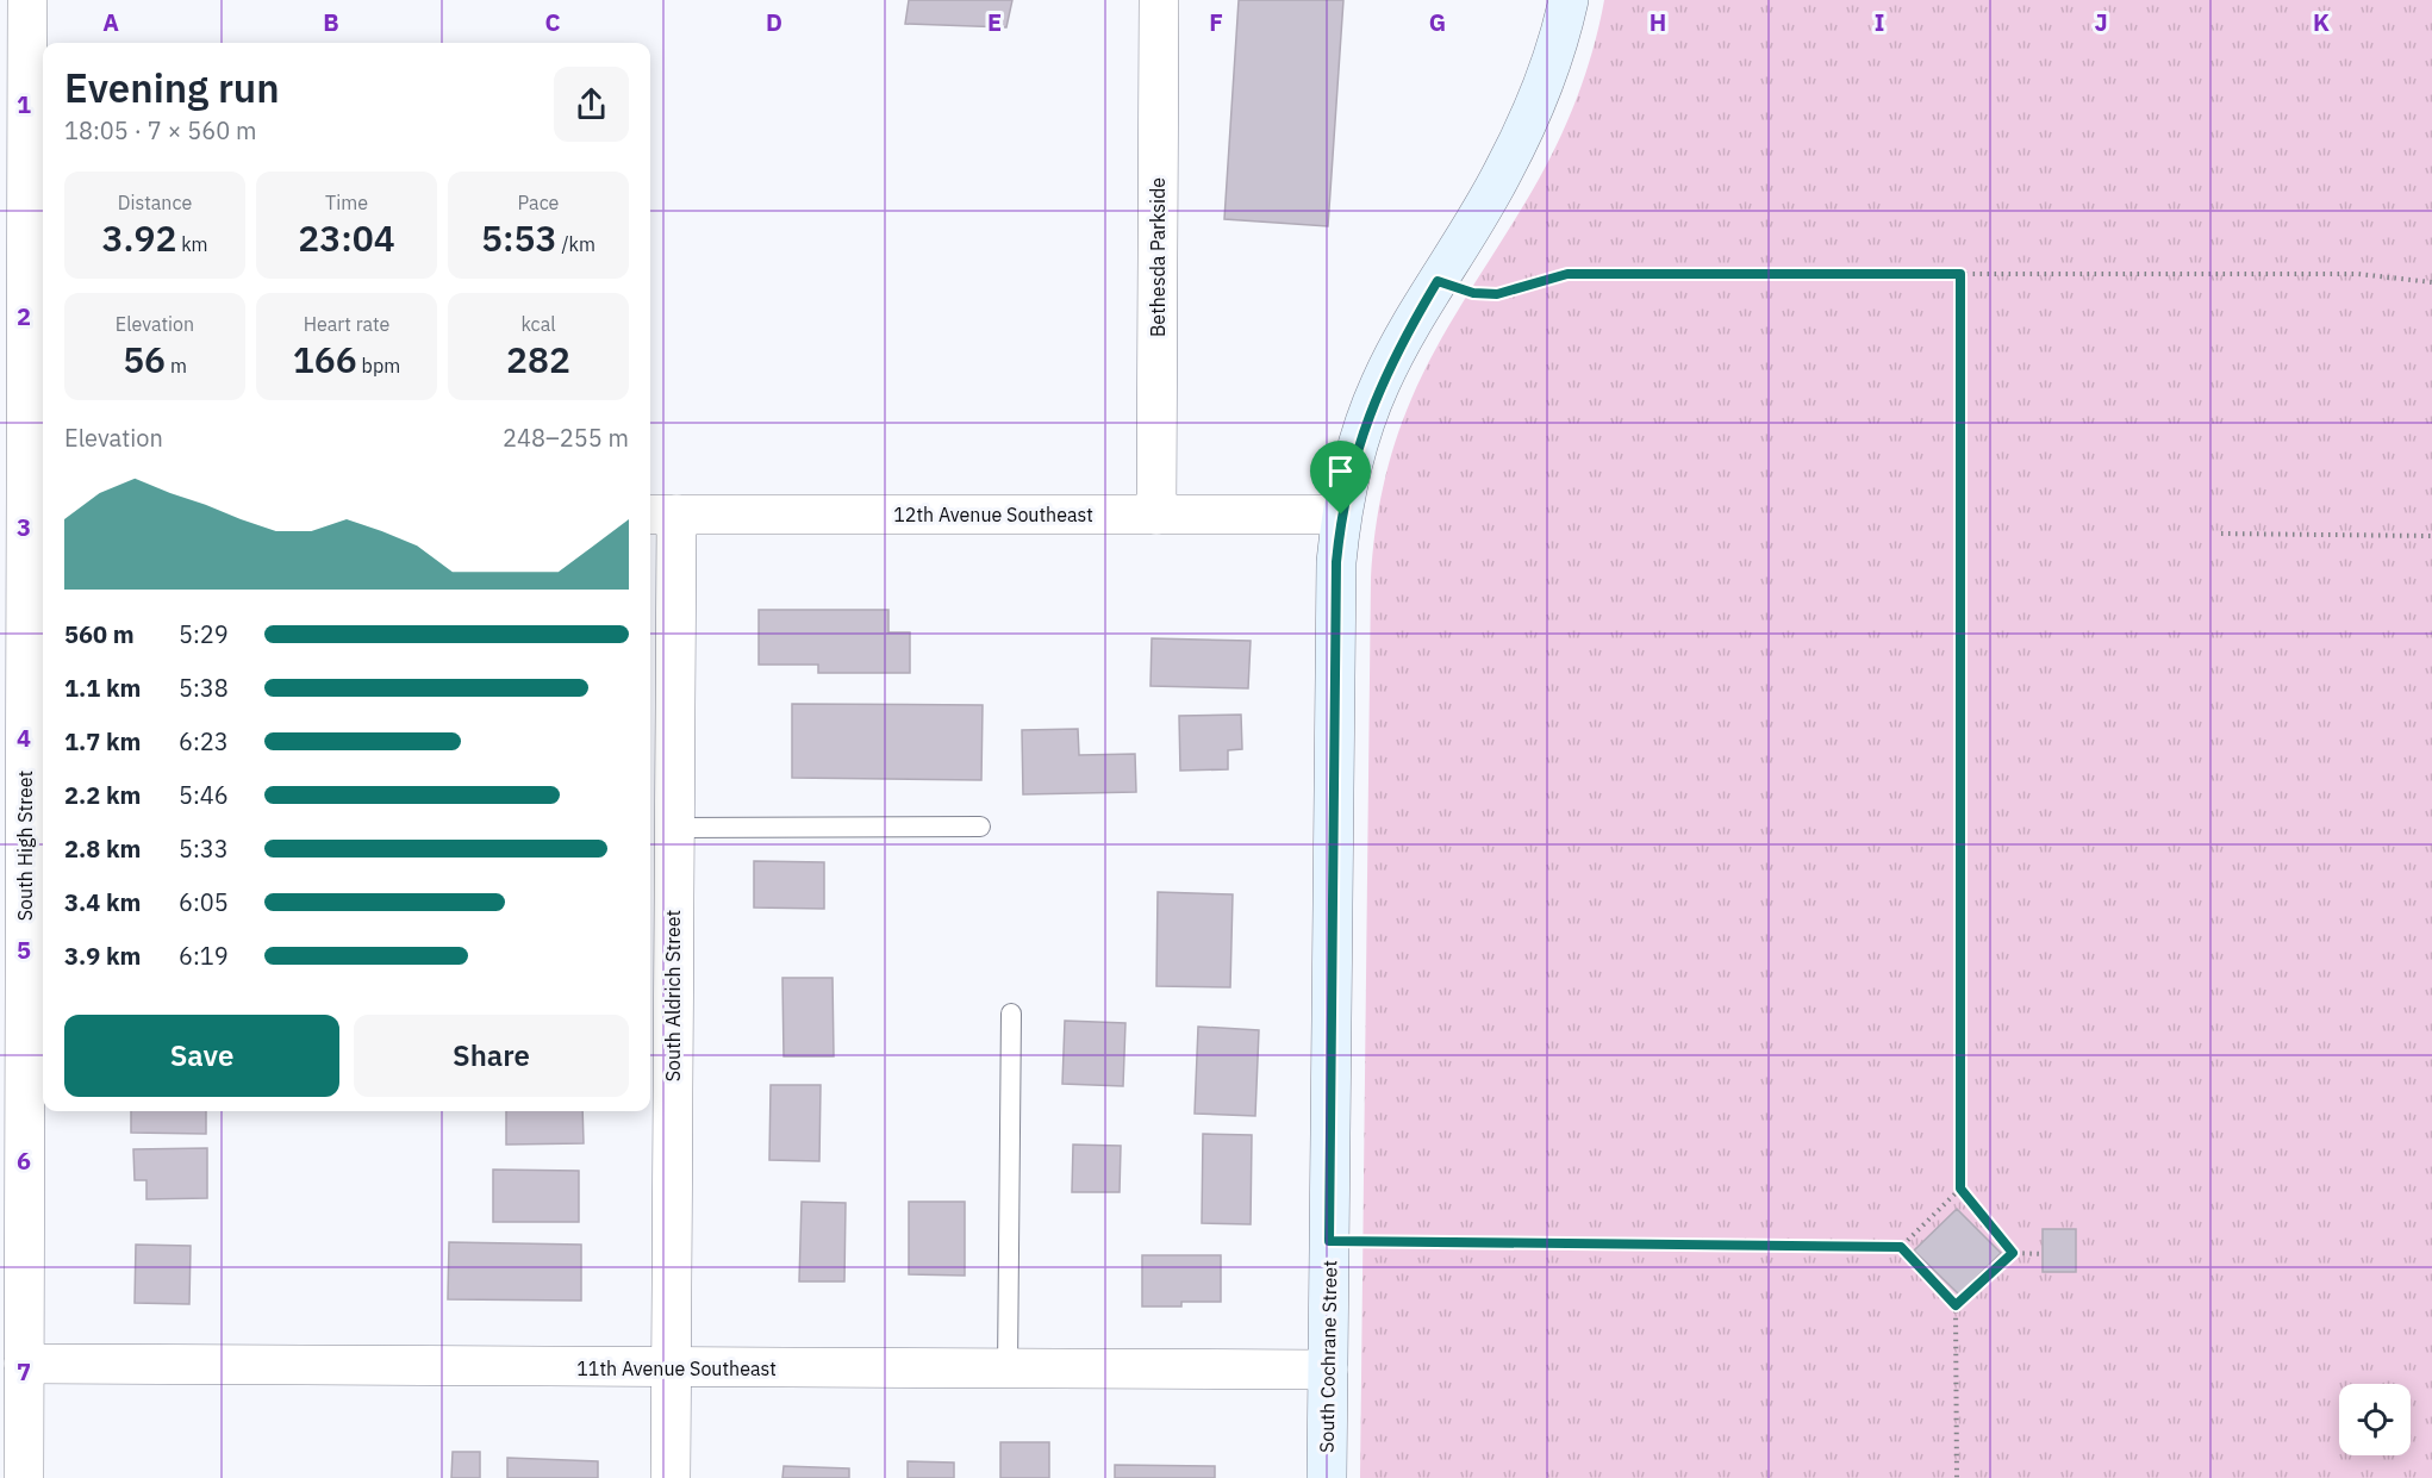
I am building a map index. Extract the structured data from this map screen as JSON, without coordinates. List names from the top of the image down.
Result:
{
  "streets": {
    "street": [
      "Bethesda Parkside",
      "12th Avenue Southeast",
      "South High Street",
      "South Aldrich Street",
      "South Cochrane Street",
      "11th Avenue Southeast"
    ]
  },
  "crossings": [
    ["Bethesda Parkside", "12th Avenue Southeast"],
    ["12th Avenue Southeast", "South Aldrich Street"],
    ["12th Avenue Southeast", "South Cochrane Street"],
    ["South High Street", "11th Avenue Southeast"],
    ["South Aldrich Street", "11th Avenue Southeast"],
    ["South Cochrane Street", "11th Avenue Southeast"]
  ],
  "page": {
    "heading": ["Evening run", "18:05 · 7 × 560 m"],
    "stats": [
      ["Distance", "3.92 km"],
      ["Time", "23:04"],
      ["Pace", "5:53 /km"],
      ["Elevation", "56 m"],
      ["Heart rate", "166 bpm"],
      ["kcal", "282"]
    ],
    "chart": ["Elevation", "248–255 m"],
    "list": [
      {
        "name": "560 m",
        "note": "5:29"
      },
      {
        "name": "1.1 km",
        "note": "5:38"
      },
      {
        "name": "1.7 km",
        "note": "6:23"
      },
      {
        "name": "2.2 km",
        "note": "5:46"
      },
      {
        "name": "2.8 km",
        "note": "5:33"
      },
      {
        "name": "3.4 km",
        "note": "6:05"
      },
      {
        "name": "3.9 km",
        "note": "6:19"
      }
    ],
    "buttons": ["Save", "Share"]
  },
  "grid": {
    "columns": [
      "A",
      "B",
      "C",
      "D",
      "E",
      "F",
      "G",
      "H",
      "I",
      "J",
      "K"
    ],
    "rows": [
      "1",
      "2",
      "3",
      "4",
      "5",
      "6",
      "7"
    ]
  }
}
